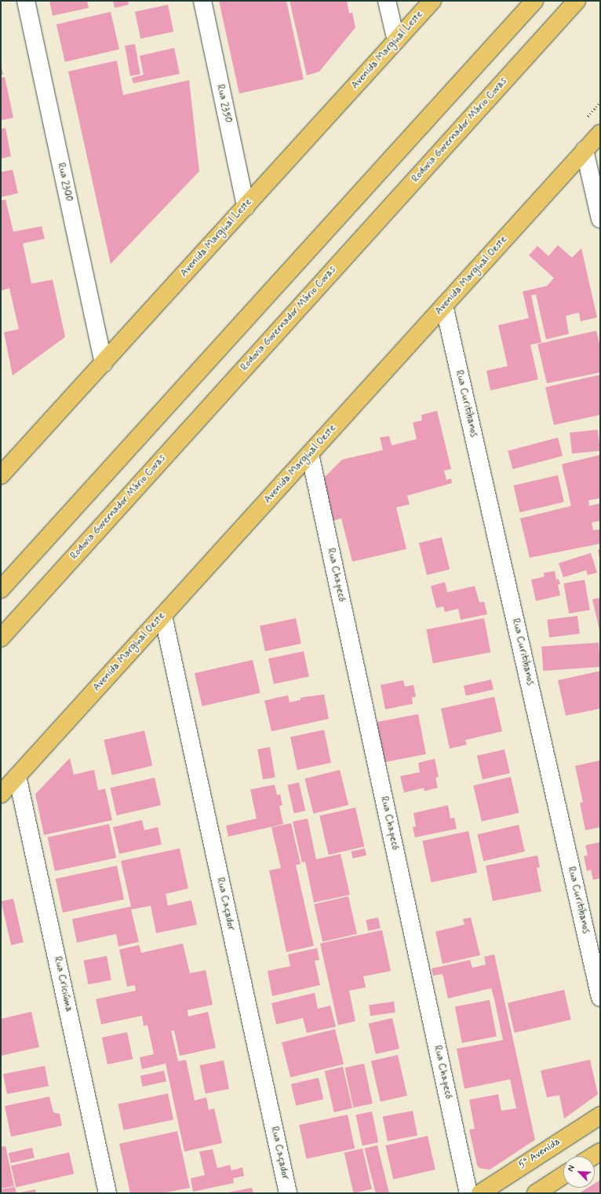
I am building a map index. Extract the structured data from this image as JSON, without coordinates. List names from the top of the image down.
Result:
{
  "streets": {
    "main road": [
      "Avenida Marginal Leste",
      "Rodovia Governador Mário Covas",
      "Avenida Marginal Oeste",
      "5ª Avenida"
    ],
    "street": [
      "Rua 2350",
      "Rua 2300",
      "Rua Curitibanos",
      "Rua Chapecó",
      "Rua Caçador",
      "Rua Criciúma"
    ]
  },
  "crossings": [
    ["Avenida Marginal Leste", "Rua 2350"],
    ["Avenida Marginal Leste", "Rua 2300"],
    ["Avenida Marginal Oeste", "Rua Curitibanos"],
    ["Avenida Marginal Oeste", "Rua Chapecó"],
    ["Avenida Marginal Oeste", "Rua Caçador"],
    ["Avenida Marginal Oeste", "Rua Criciúma"]
  ],
  "north": "top left"
}
